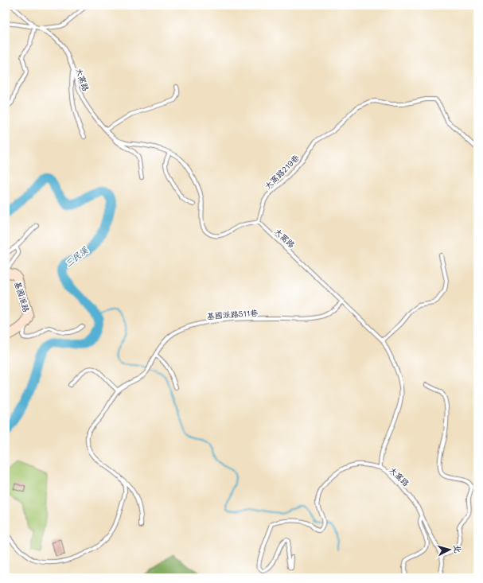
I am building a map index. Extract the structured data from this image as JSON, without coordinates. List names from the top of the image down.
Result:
{
  "streets": {
    "street": ["基國派路"],
    "lane": ["大窩路", "大窩路219巷", "基國派路511巷"]
  },
  "crossings": [
    ["大窩路", "大窩路219巷"],
    ["大窩路", "基國派路511巷"]
  ],
  "water": ["三民溪"],
  "north": "right"
}
